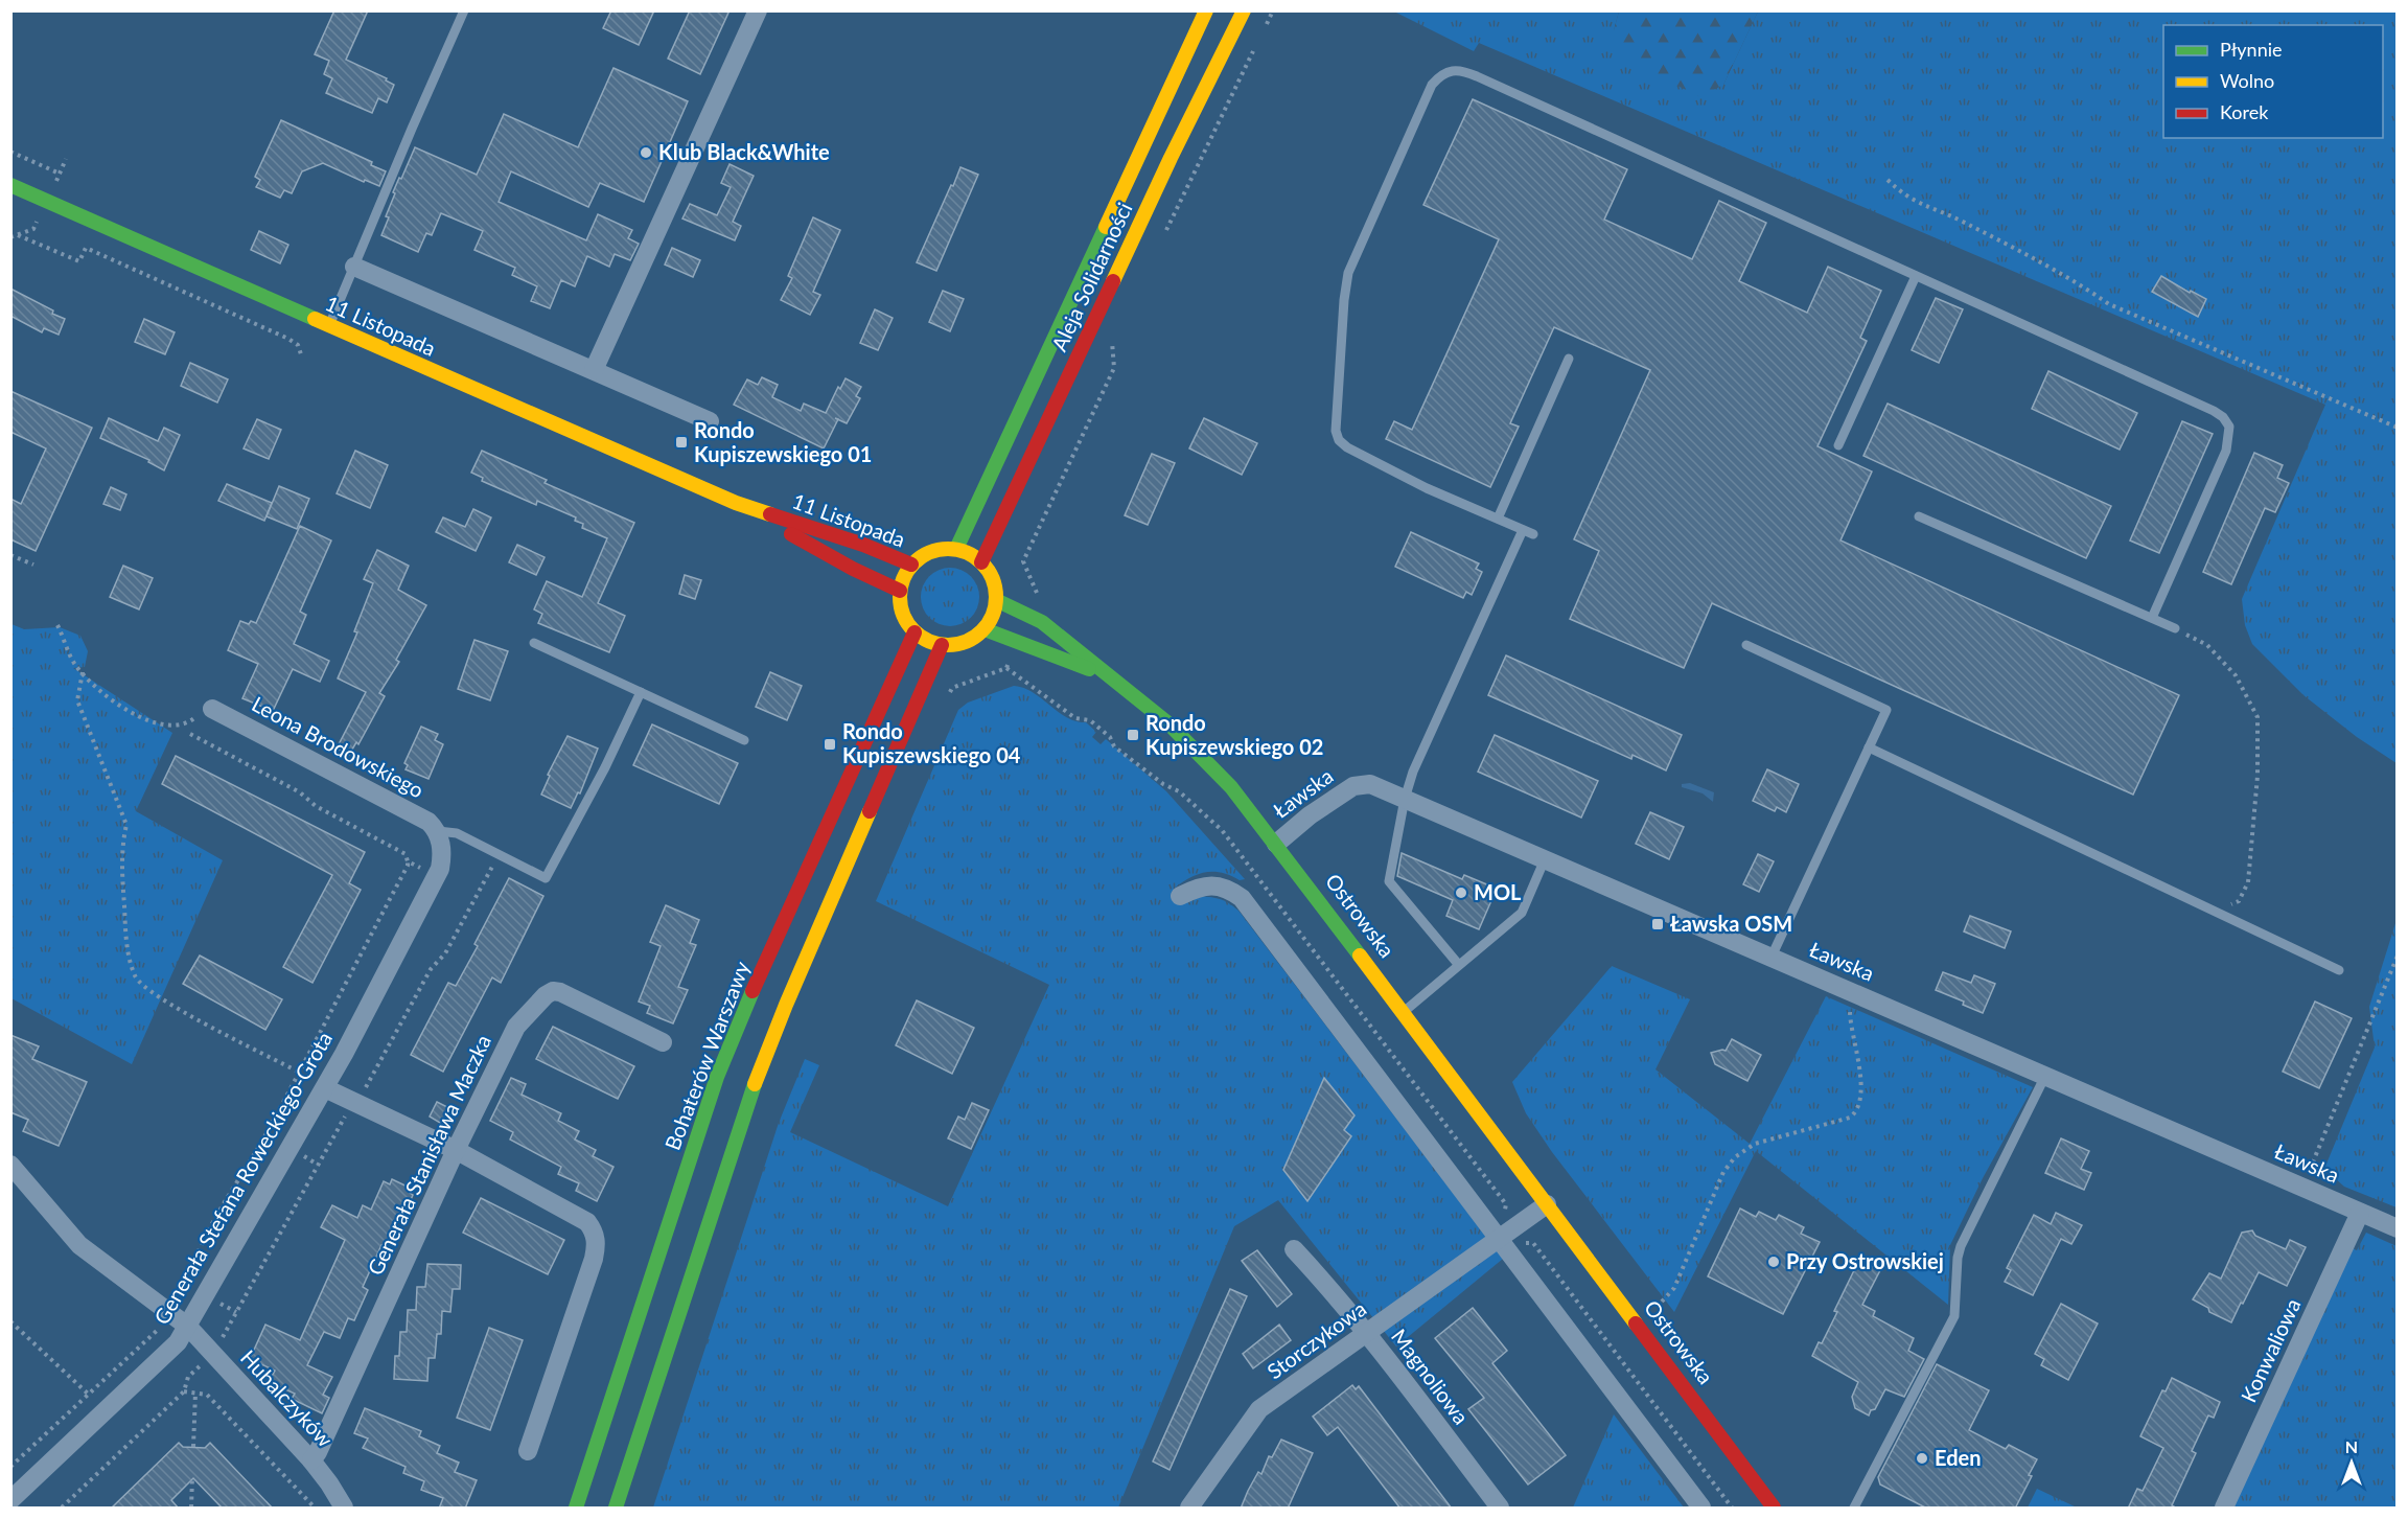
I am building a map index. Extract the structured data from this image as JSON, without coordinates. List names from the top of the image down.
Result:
{
  "streets": {
    "main road": [
      "Aleja Solidarności",
      "11 Listopada",
      "Ostrowska",
      "Bohaterów Warszawy"
    ],
    "street": [
      "Leona Brodowskiego",
      "Ławska",
      "Generała Stanisława Maczka",
      "Generała Stefana Roweckiego-Grota",
      "Storczykowa",
      "Konwaliowa",
      "Magnoliowa",
      "Hubalczyków"
    ]
  },
  "crossings": [
    ["Aleja Solidarności", "11 Listopada"],
    ["Aleja Solidarności", "Ostrowska"],
    ["Aleja Solidarności", "Bohaterów Warszawy"],
    ["11 Listopada", "Ostrowska"],
    ["11 Listopada", "Bohaterów Warszawy"],
    ["Leona Brodowskiego", "Generała Stefana Roweckiego-Grota"],
    ["Ławska", "Ostrowska"],
    ["Ławska", "Konwaliowa"],
    ["Ostrowska", "Bohaterów Warszawy"],
    ["Generała Stanisława Maczka", "Hubalczyków"],
    ["Generała Stefana Roweckiego-Grota", "Hubalczyków"],
    ["Storczykowa", "Magnoliowa"]
  ],
  "places": {
    "other": [
      "Klub Black&White",
      "MOL",
      "Przy Ostrowskiej",
      "Eden"
    ],
    "transit": [
      "Rondo Kupiszewskiego 01",
      "Rondo Kupiszewskiego 02",
      "Rondo Kupiszewskiego 04",
      "Ławska OSM"
    ]
  },
  "legend": ["Płynnie", "Wolno", "Korek"],
  "north": "top"
}
